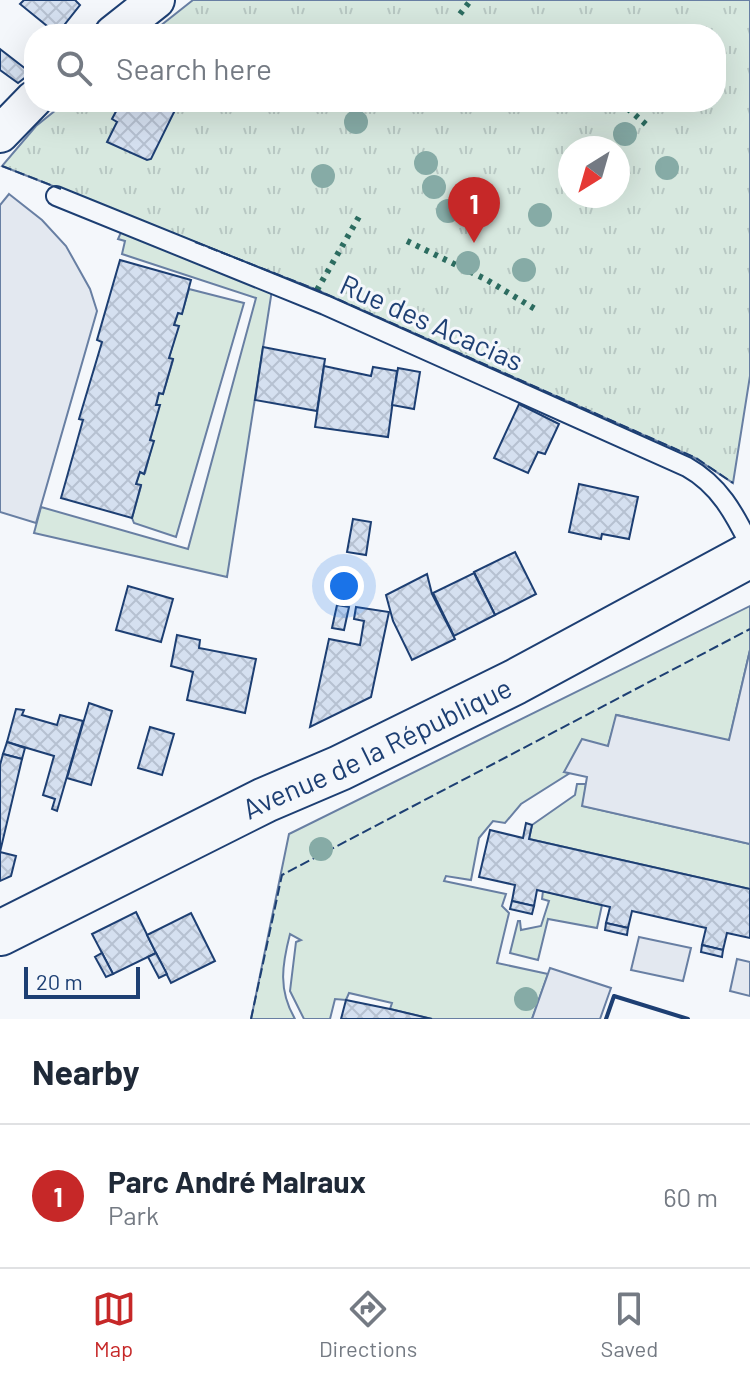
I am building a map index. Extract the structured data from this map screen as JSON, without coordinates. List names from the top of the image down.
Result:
{
  "streets": {
    "street": ["Avenue de la République"],
    "lane": ["Rue des Acacias"]
  },
  "scale_bar": "20 m",
  "north": "bottom left",
  "page": {
    "search": "Search here",
    "pins": "1",
    "scale": "20 m",
    "heading": "Nearby",
    "list": [
      {
        "mark": "1",
        "name": "Parc André Malraux",
        "note": "Park",
        "value": "60 m"
      }
    ],
    "nav": ["Map", "Directions", "Saved"]
  }
}
